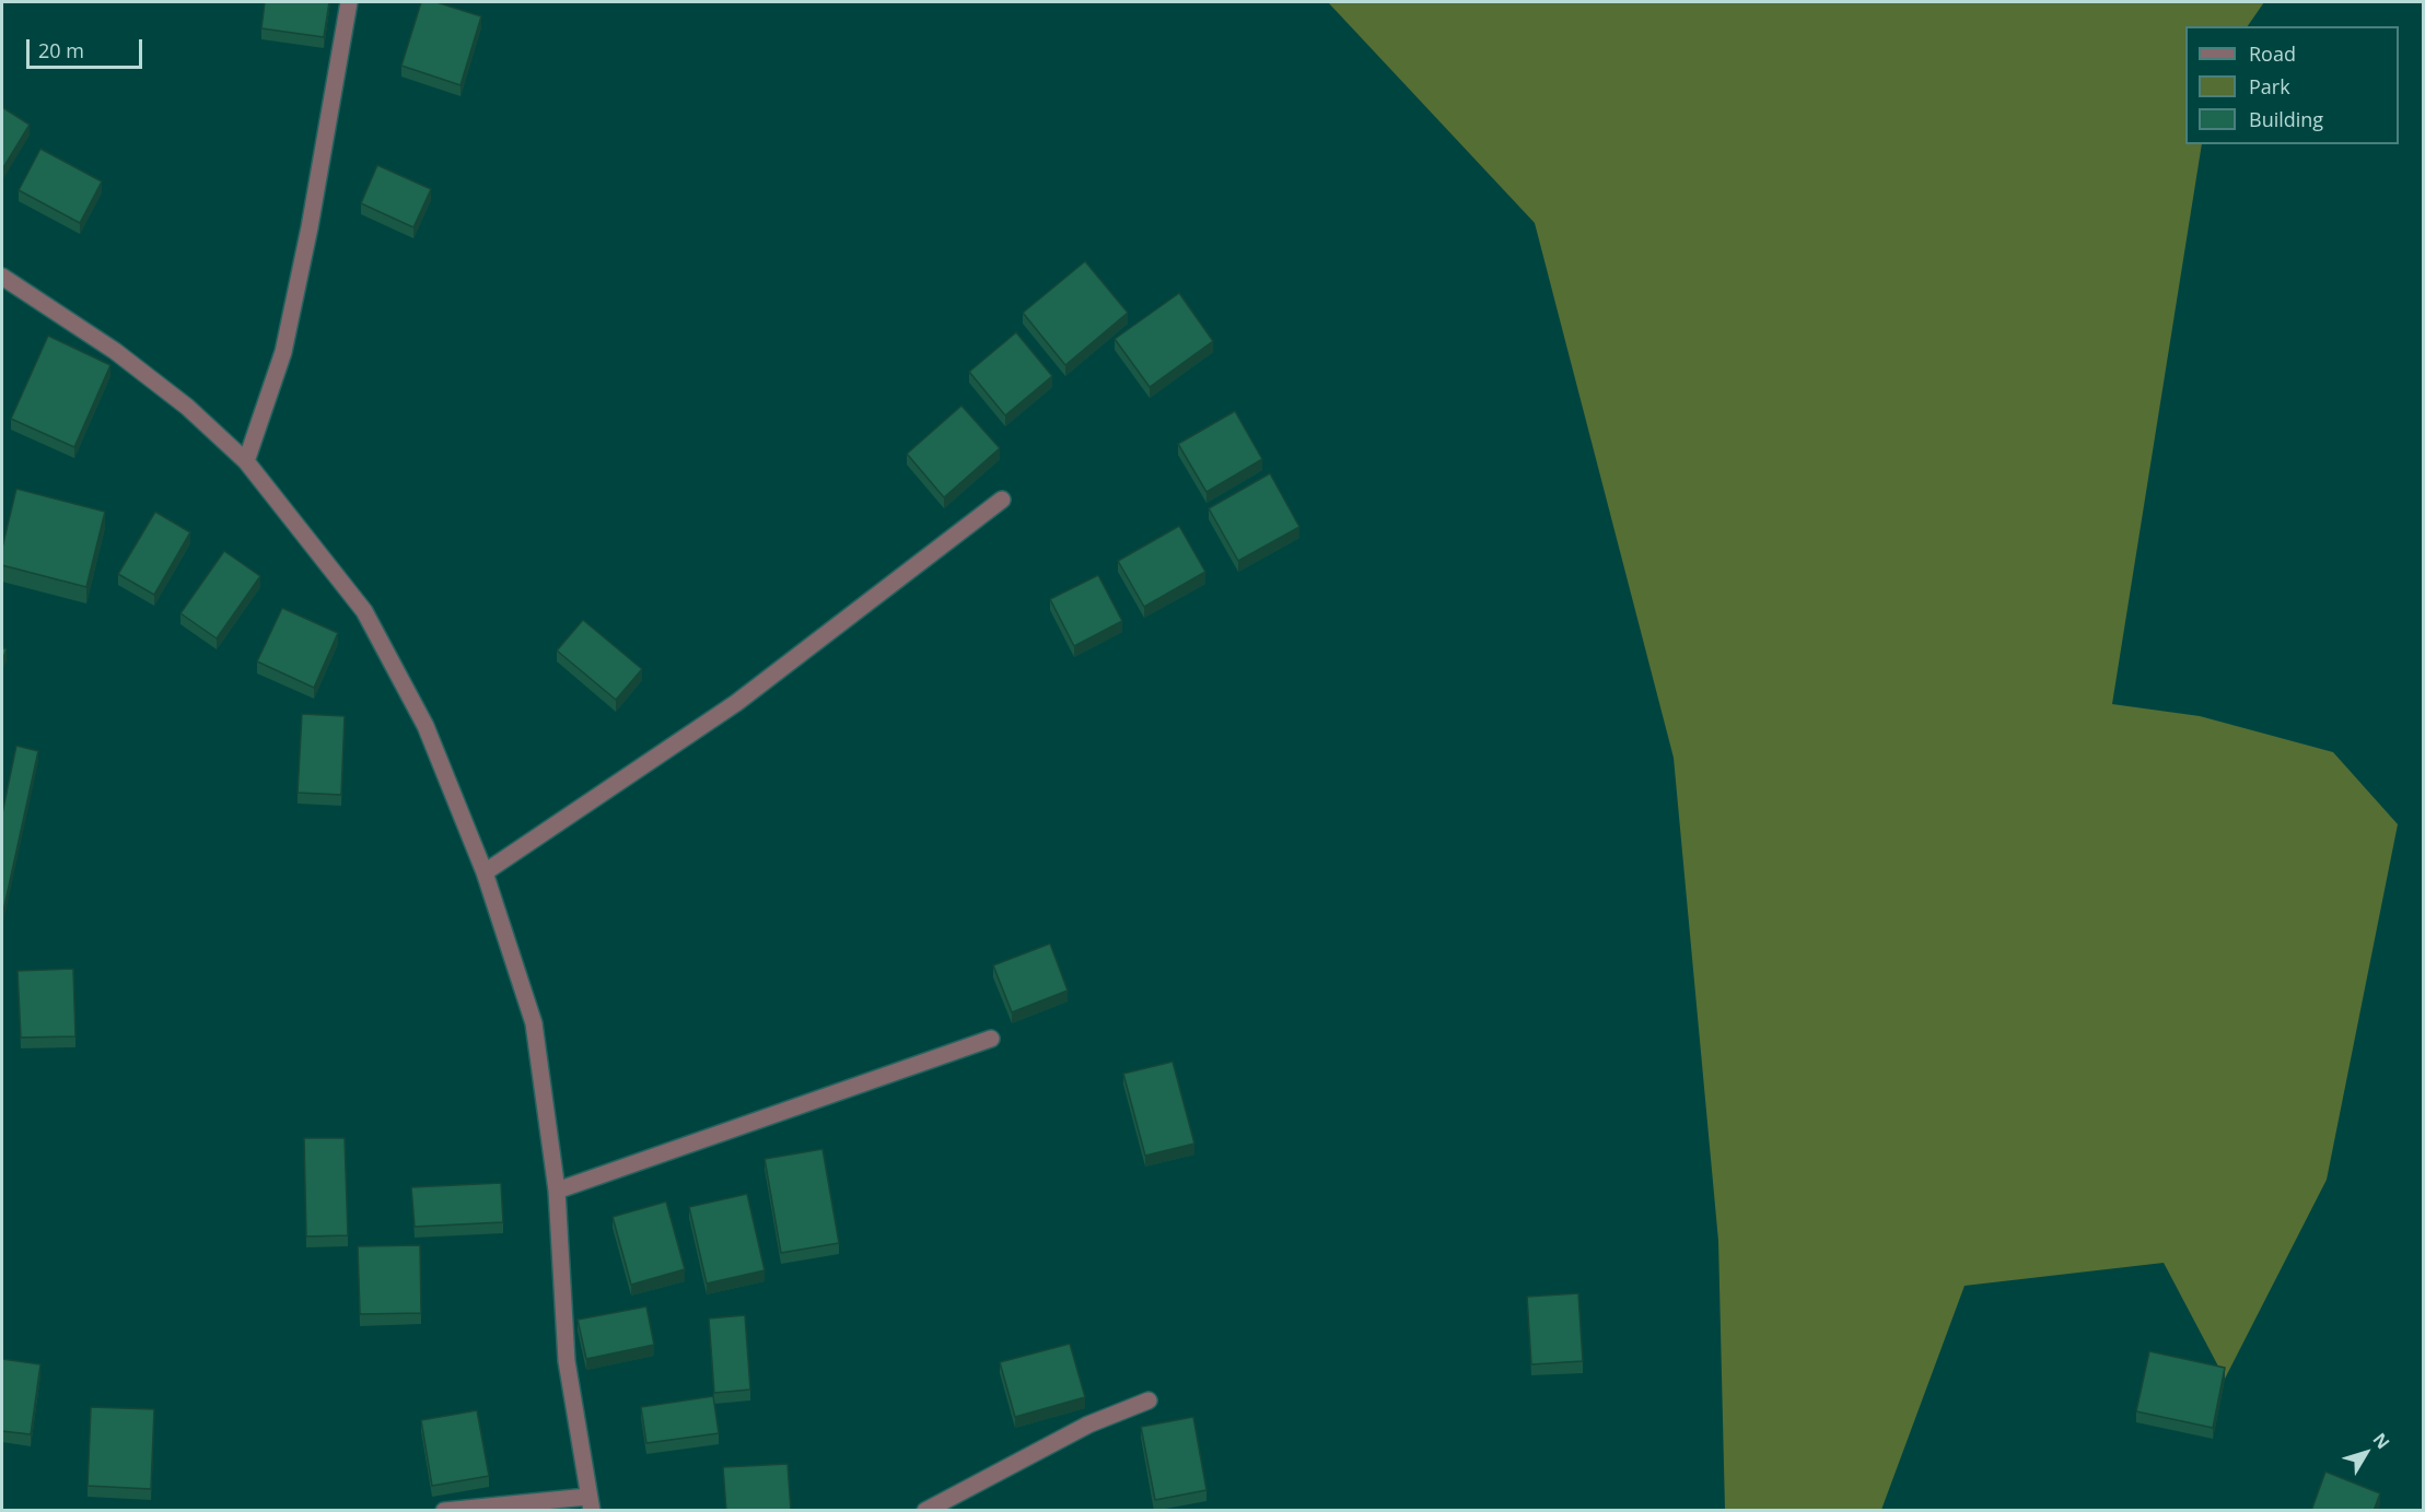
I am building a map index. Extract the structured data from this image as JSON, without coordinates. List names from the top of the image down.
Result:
{
  "legend": ["Road", "Park", "Building"],
  "scale_bar": "20 m",
  "north": "top right"
}
